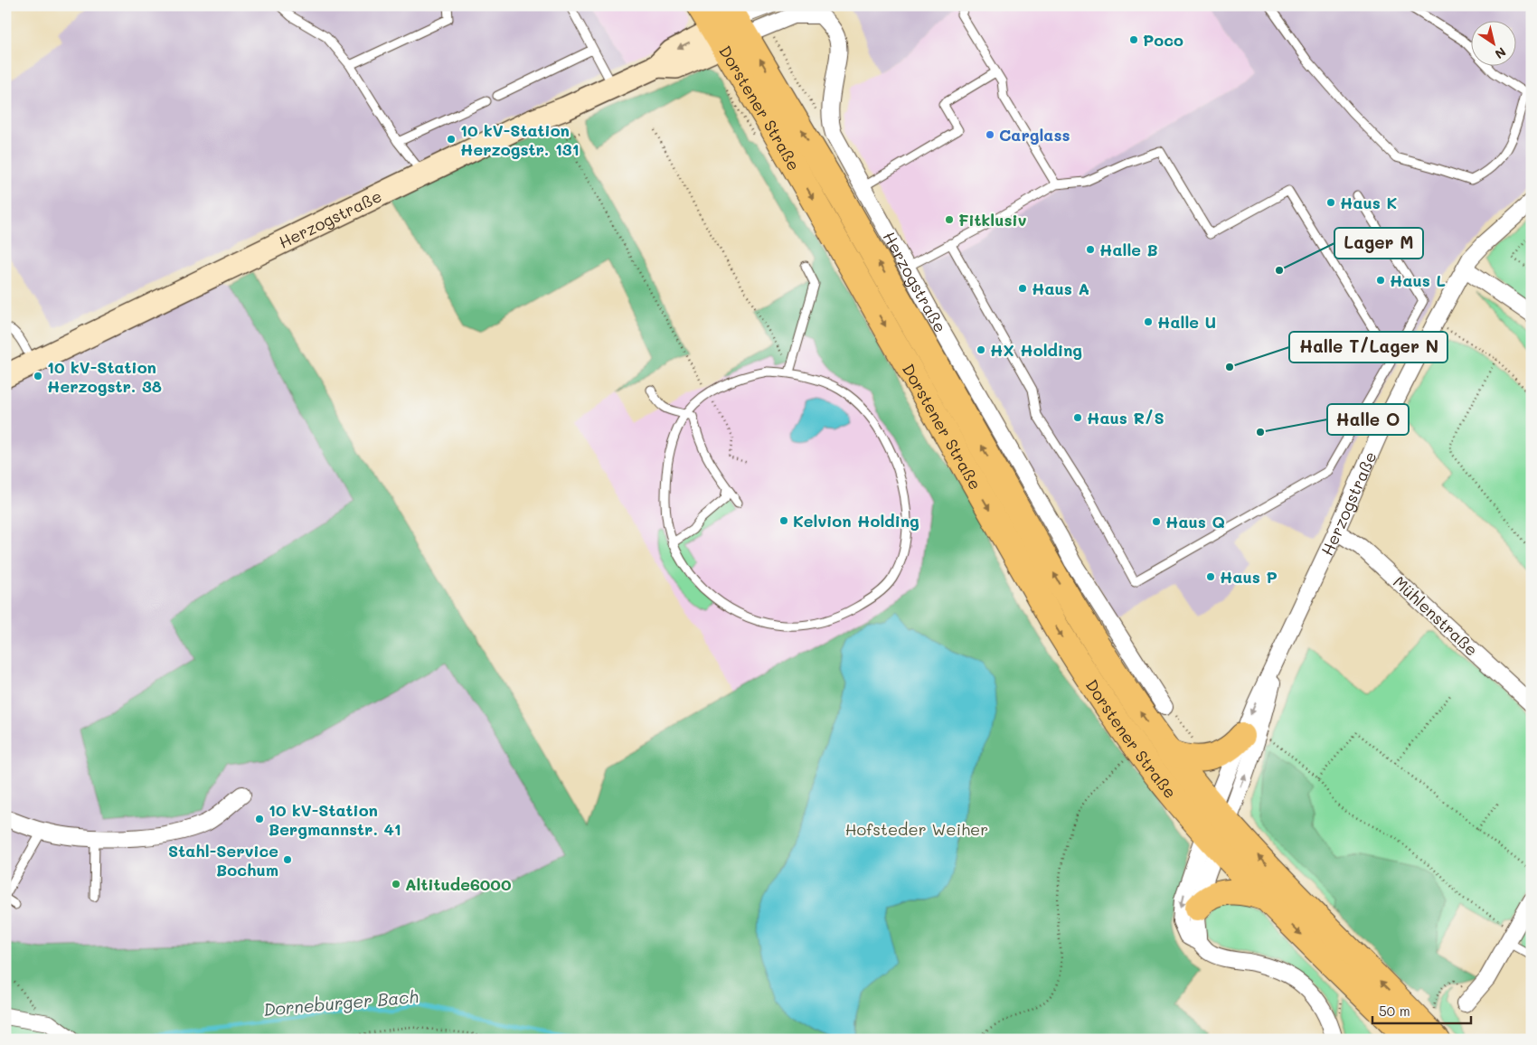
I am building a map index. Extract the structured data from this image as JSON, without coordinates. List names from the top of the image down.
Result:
{
  "streets": {
    "main road": ["Dorstener Straße"],
    "street": ["Herzogstraße", "Mühlenstraße"]
  },
  "crossings": [
    ["Dorstener Straße", "Herzogstraße"],
    ["Herzogstraße", "Mühlenstraße"]
  ],
  "water": ["Dorneburger Bach"],
  "parks": ["Hofsteder Weiher"],
  "places": [
    "Poco",
    "Carglass",
    "10 kV-Station Herzogstr. 131",
    "Haus K",
    "Fitklusiv",
    "Halle B",
    "Lager M",
    "Haus L",
    "Haus A",
    "Halle U",
    "HX Holding",
    "Halle T/Lager N",
    "10 kV-Station Herzogstr. 38",
    "Haus R/S",
    "Halle O",
    "Kelvion Holding",
    "Haus Q",
    "Haus P",
    "10 kV-Station Bergmannstr. 41",
    "Stahl-Service Bochum",
    "Altitude6000"
  ],
  "scale_bar": "50 m",
  "north": "bottom right"
}
